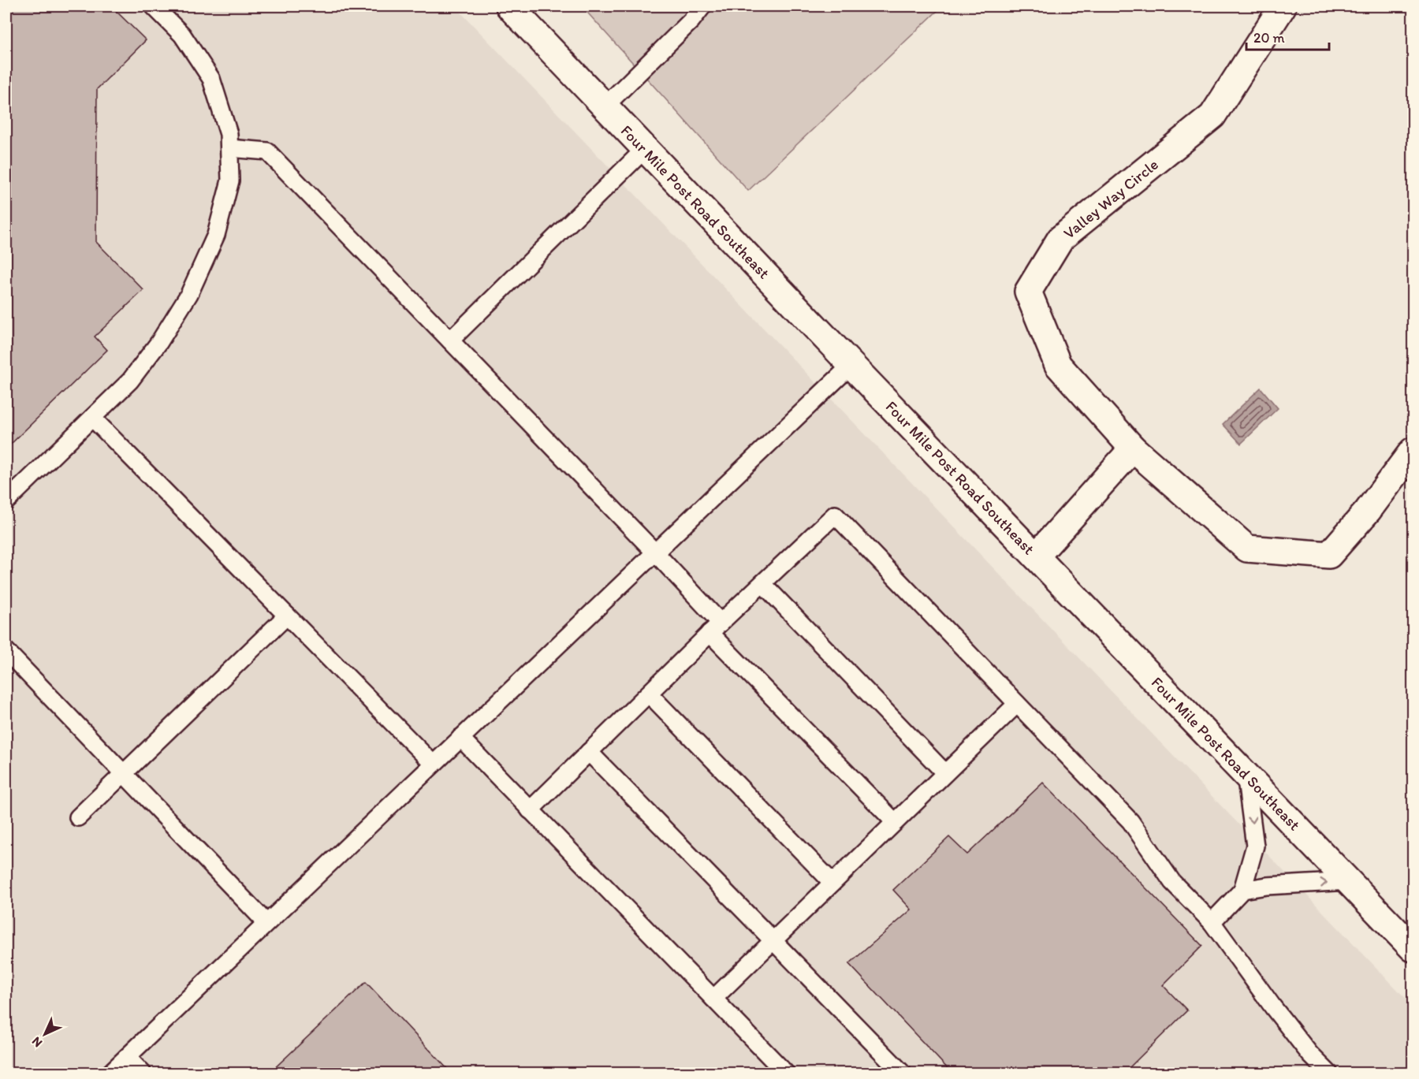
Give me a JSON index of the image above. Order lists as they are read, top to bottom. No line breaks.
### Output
{"streets":{"main road":["Valley Way Circle","Four Mile Post Road Southeast"]},"scale_bar":"20 m","north":"bottom left"}
